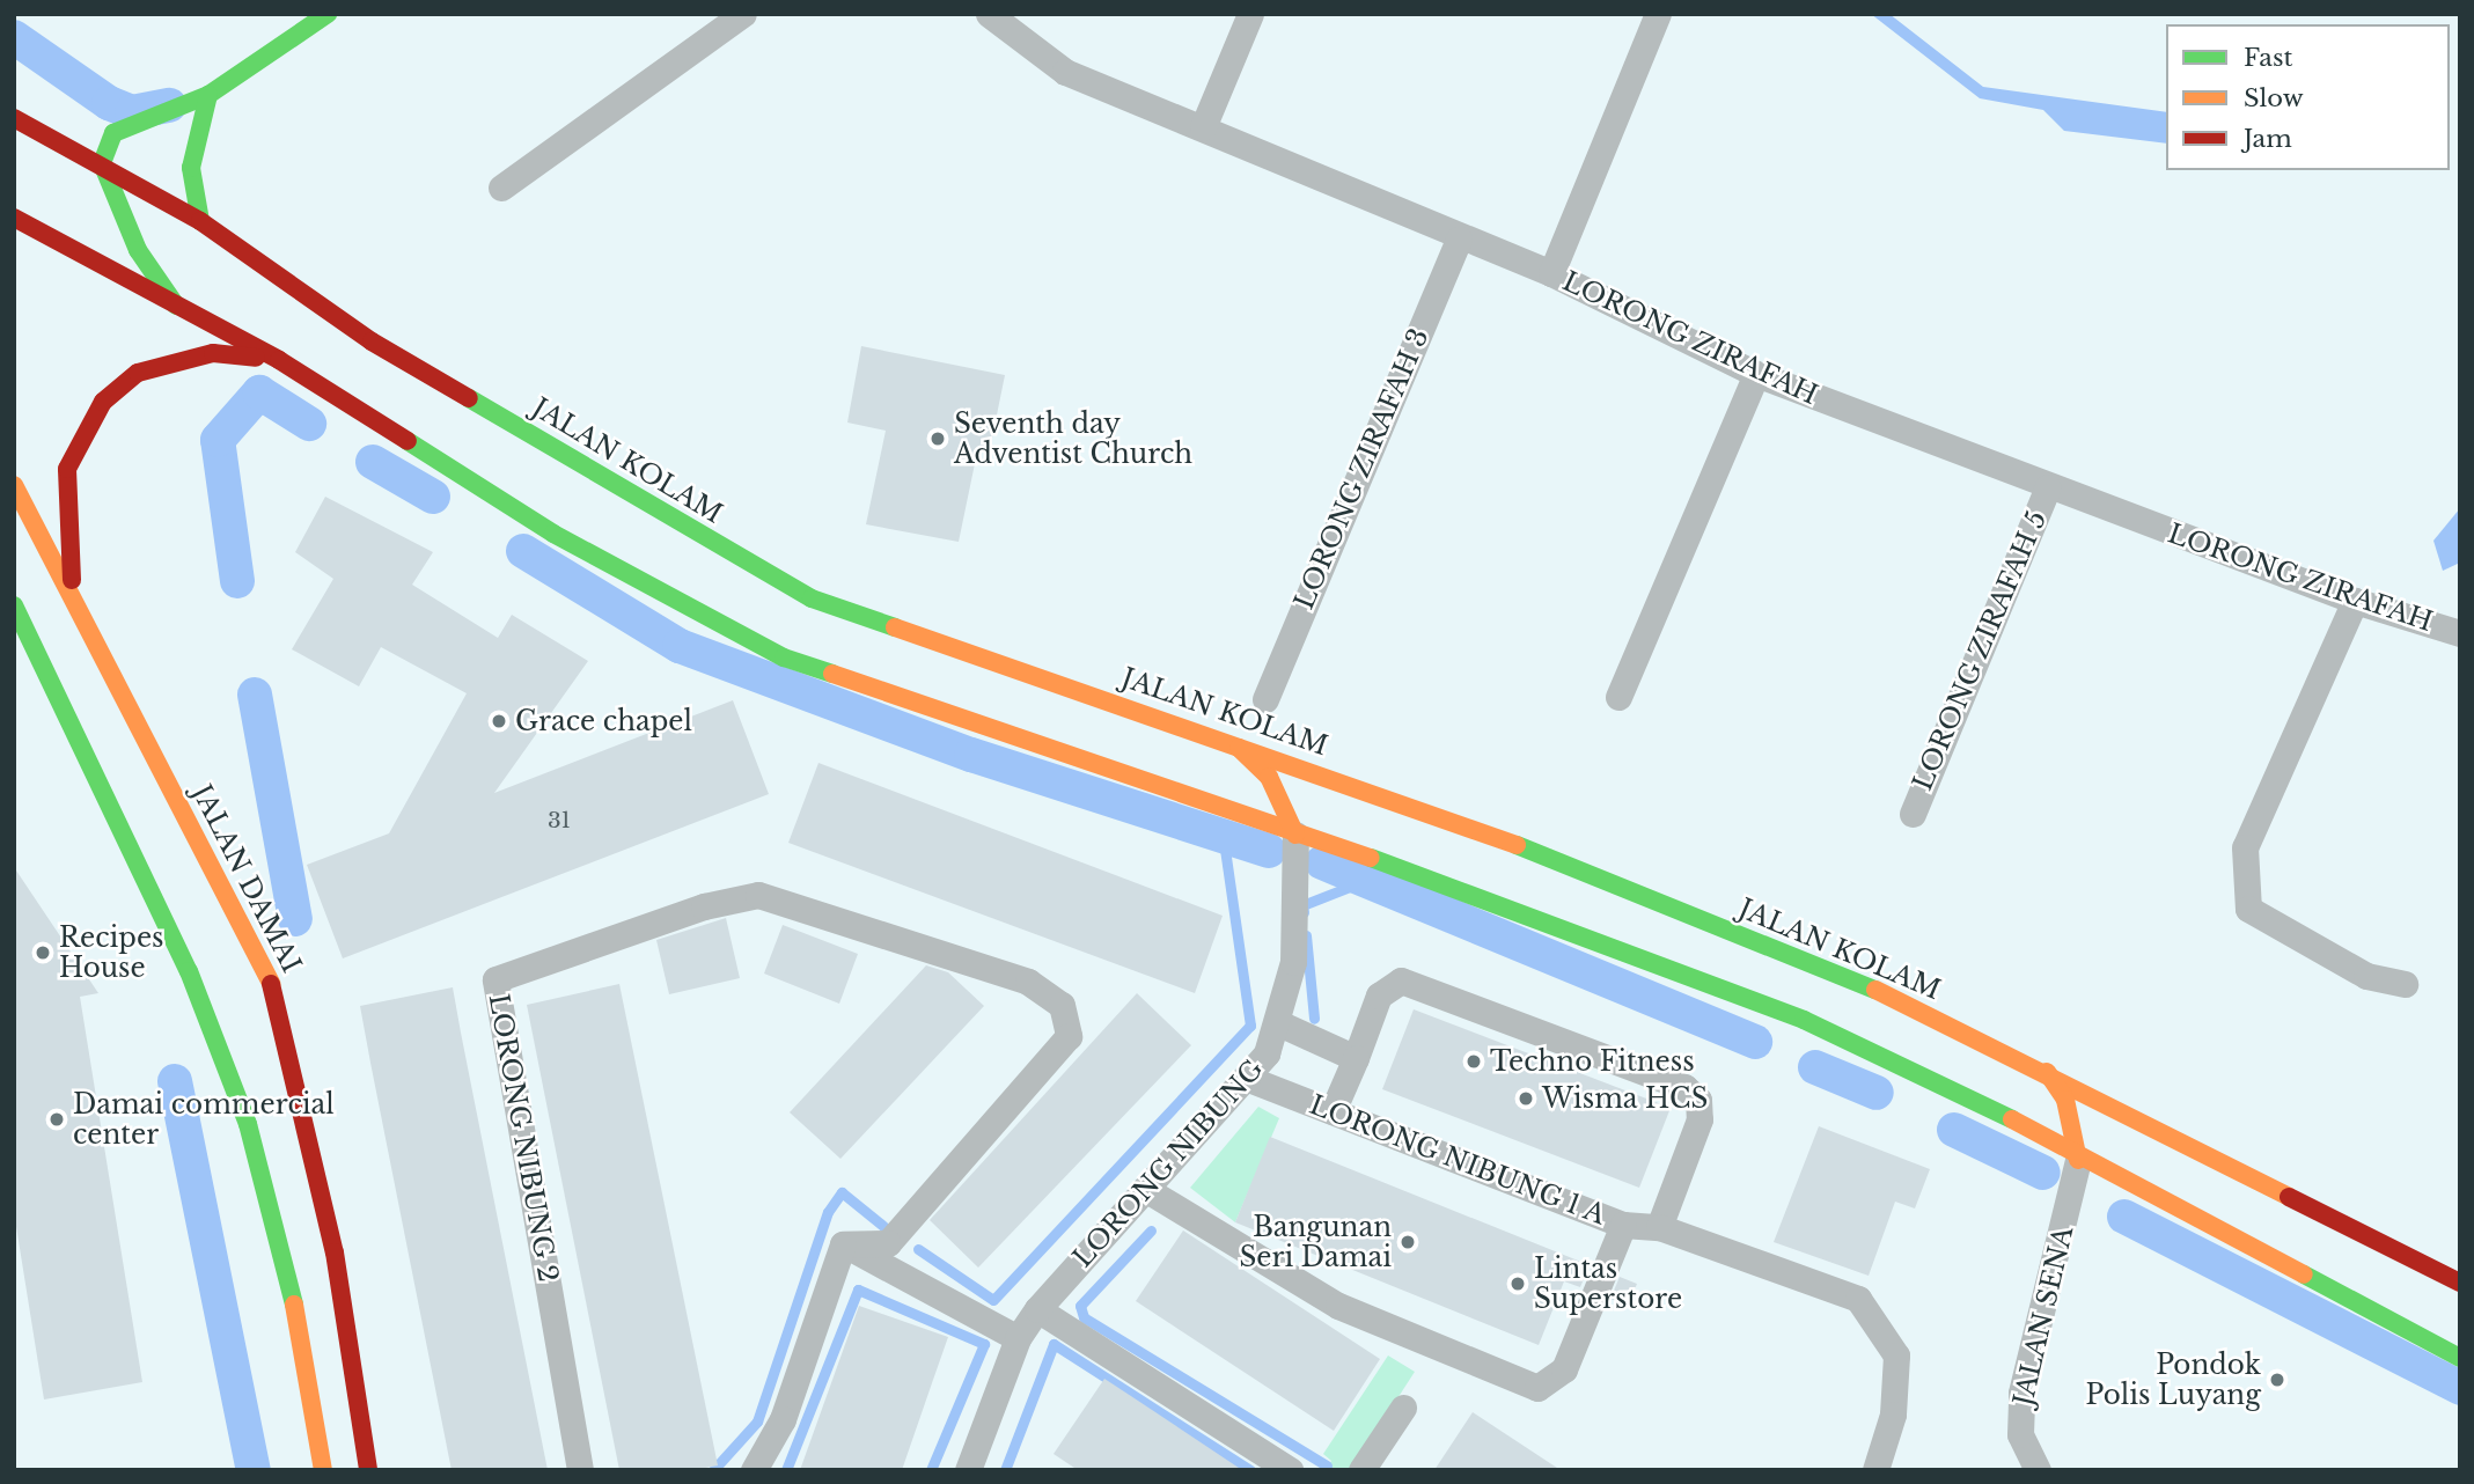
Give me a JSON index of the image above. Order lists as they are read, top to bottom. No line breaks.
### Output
{"streets":{"main road":["JALAN KOLAM","JALAN DAMAI"],"street":["LORONG ZIRAFAH","LORONG ZIRAFAH 3","LORONG ZIRAFAH 5","LORONG NIBUNG 2","LORONG NIBUNG 1 A","LORONG NIBUNG","JALAN SENA"]},"crossings":[["LORONG ZIRAFAH","LORONG ZIRAFAH 3"],["LORONG ZIRAFAH","LORONG ZIRAFAH 5"],["LORONG NIBUNG 1 A","LORONG NIBUNG"]],"places":["Seventh day Adventist Church","Grace chapel","Recipes House","Techno Fitness","Wisma HCS","Damai commercial center","Bangunan Seri Damai","Lintas Superstore","Pondok Polis Luyang"],"house_numbers":["31"],"legend":["Fast","Slow","Jam"]}
